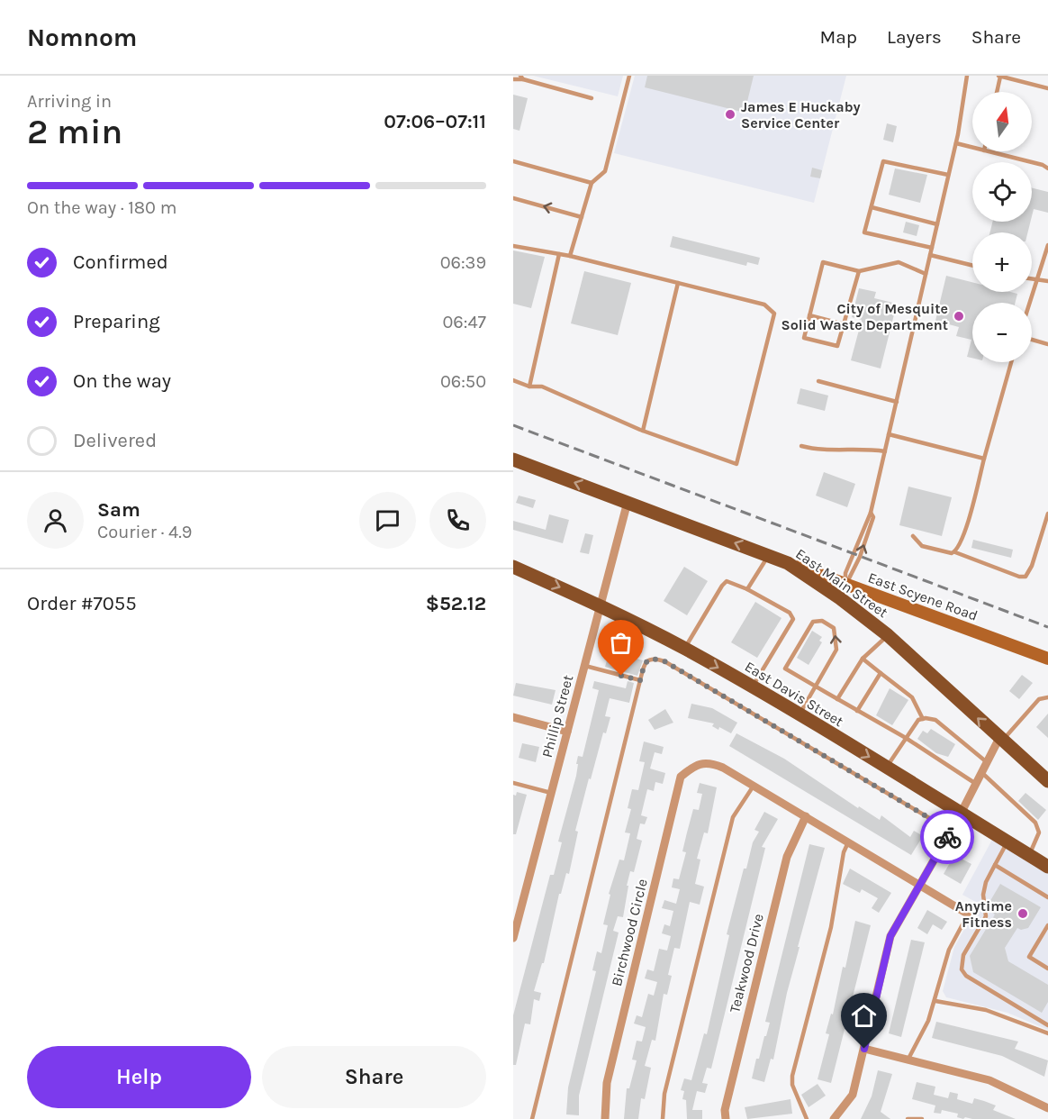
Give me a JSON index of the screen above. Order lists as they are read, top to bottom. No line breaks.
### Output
{"streets":{"main road":["East Main Street","East Davis Street"],"street":["East Scyene Road","Phillip Street","Birchwood Circle","Teakwood Drive"]},"crossings":[["East Main Street","East Scyene Road"],["East Main Street","Phillip Street"],["East Davis Street","Phillip Street"]],"one_way":["East Main Street","East Davis Street"],"places":["James E Huckaby Service Center","City of Mesquite Solid Waste Department","Anytime Fitness"],"north":"top","page":{"header":"Nomnom","nav":["Map","Layers","Share"],"heading":["2 min","Arriving in","07:06–07:11"],"panel":["Sam","Courier · 4.9","Order #7055","$52.12"],"map_buttons":["+","−"],"bar":"On the way · 180 m","list":[["Confirmed","06:39"],["Preparing","06:47"],["On the way","06:50"],"Delivered"],"buttons":["Help","Share"]}}
